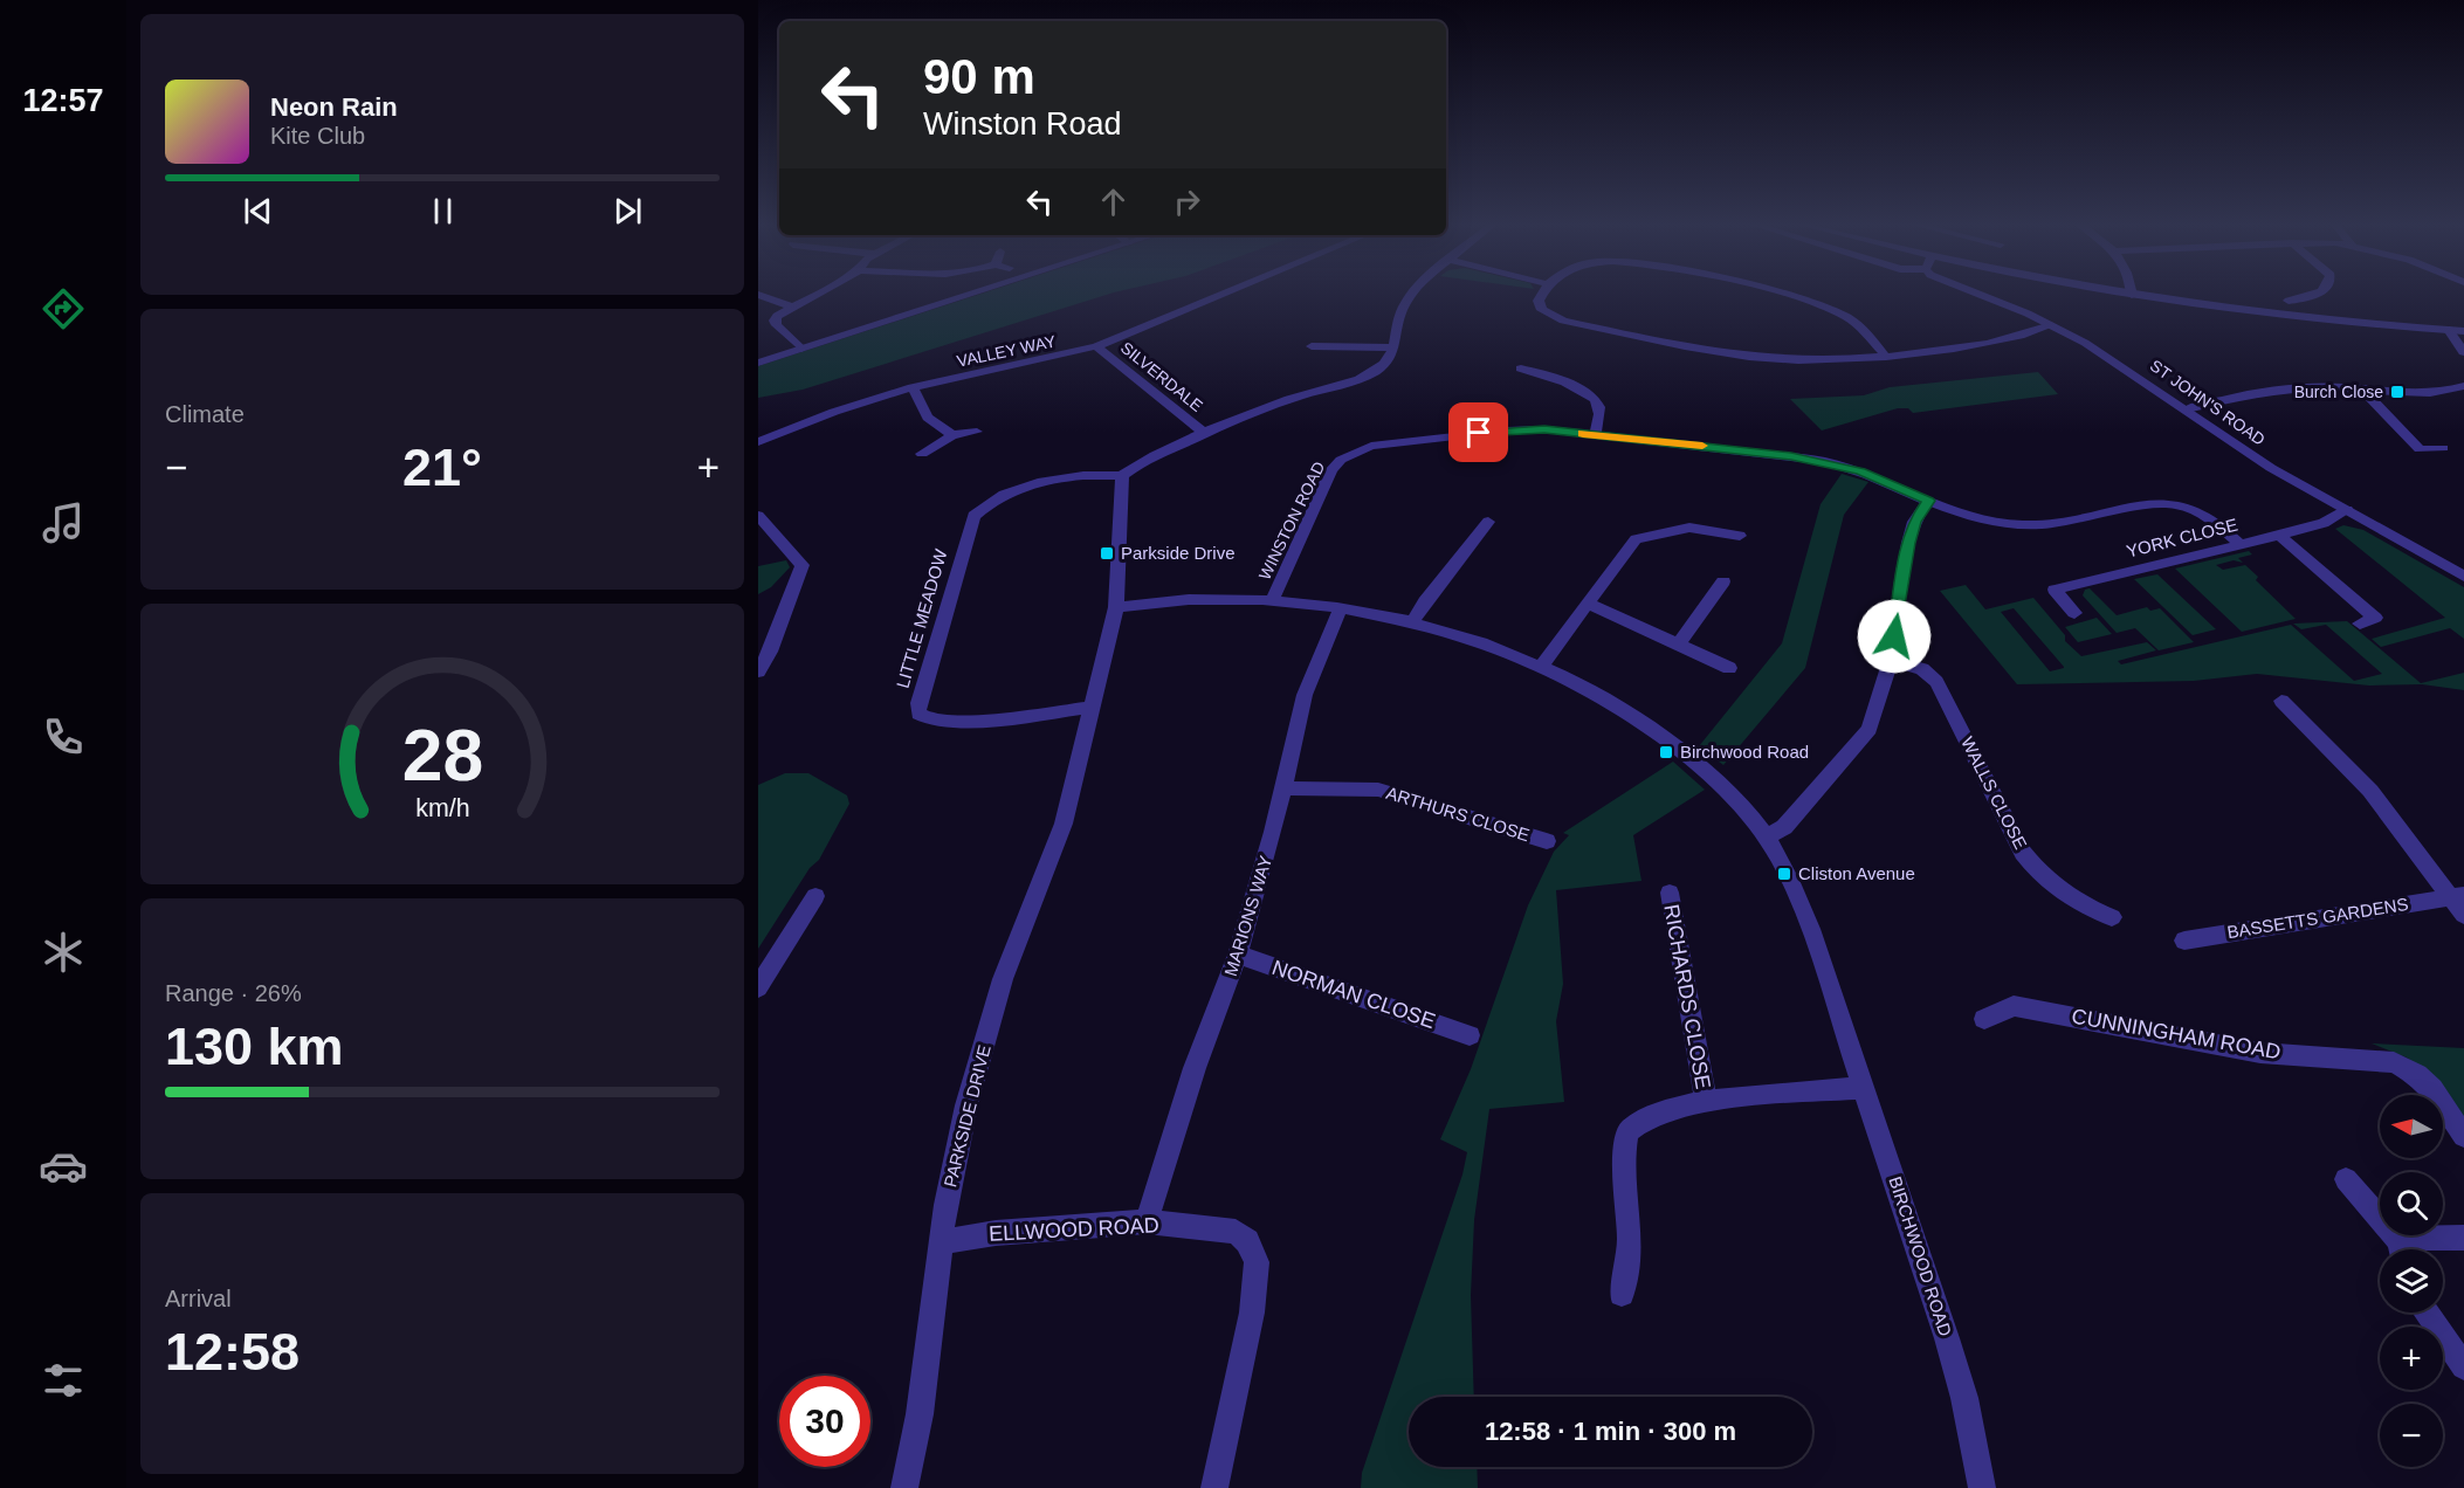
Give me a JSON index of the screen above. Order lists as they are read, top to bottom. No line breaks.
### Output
{"streets":{"street":["VALLEY WAY","SILVERDALE","ST JOHN'S ROAD","WINSTON ROAD","YORK CLOSE","LITTLE MEADOW","WALLS CLOSE","ARTHURS CLOSE","MARIONS WAY","BASSETTS GARDENS","NORMAN CLOSE","RICHARDS CLOSE","CUNNINGHAM ROAD","PARKSIDE DRIVE","ELLWOOD ROAD","BIRCHWOOD ROAD"]},"crossings":[["VALLEY WAY","SILVERDALE"],["ST JOHN'S ROAD","YORK CLOSE"],["WINSTON ROAD","YORK CLOSE"],["WINSTON ROAD","BIRCHWOOD ROAD"],["LITTLE MEADOW","PARKSIDE DRIVE"],["ARTHURS CLOSE","MARIONS WAY"],["MARIONS WAY","NORMAN CLOSE"],["MARIONS WAY","ELLWOOD ROAD"],["MARIONS WAY","BIRCHWOOD ROAD"],["RICHARDS CLOSE","BIRCHWOOD ROAD"],["PARKSIDE DRIVE","ELLWOOD ROAD"],["PARKSIDE DRIVE","BIRCHWOOD ROAD"]],"places":{"transit":["Burch Close","Parkside Drive","Birchwood Road","Cliston Avenue"]},"north":"left","page":{"tabs":"12:57","turn":["90 m","Winston Road"],"song":["Neon Rain","Kite Club"],"tile":["Climate",["Range · 26%","130 km"],["Arrival","12:58"]],"heat":["−","21°","+"],"map_buttons":["+","−"],"limit":"30","trip":"12:58 · 1 min · 300 m","gauge":["28","km/h"]}}
